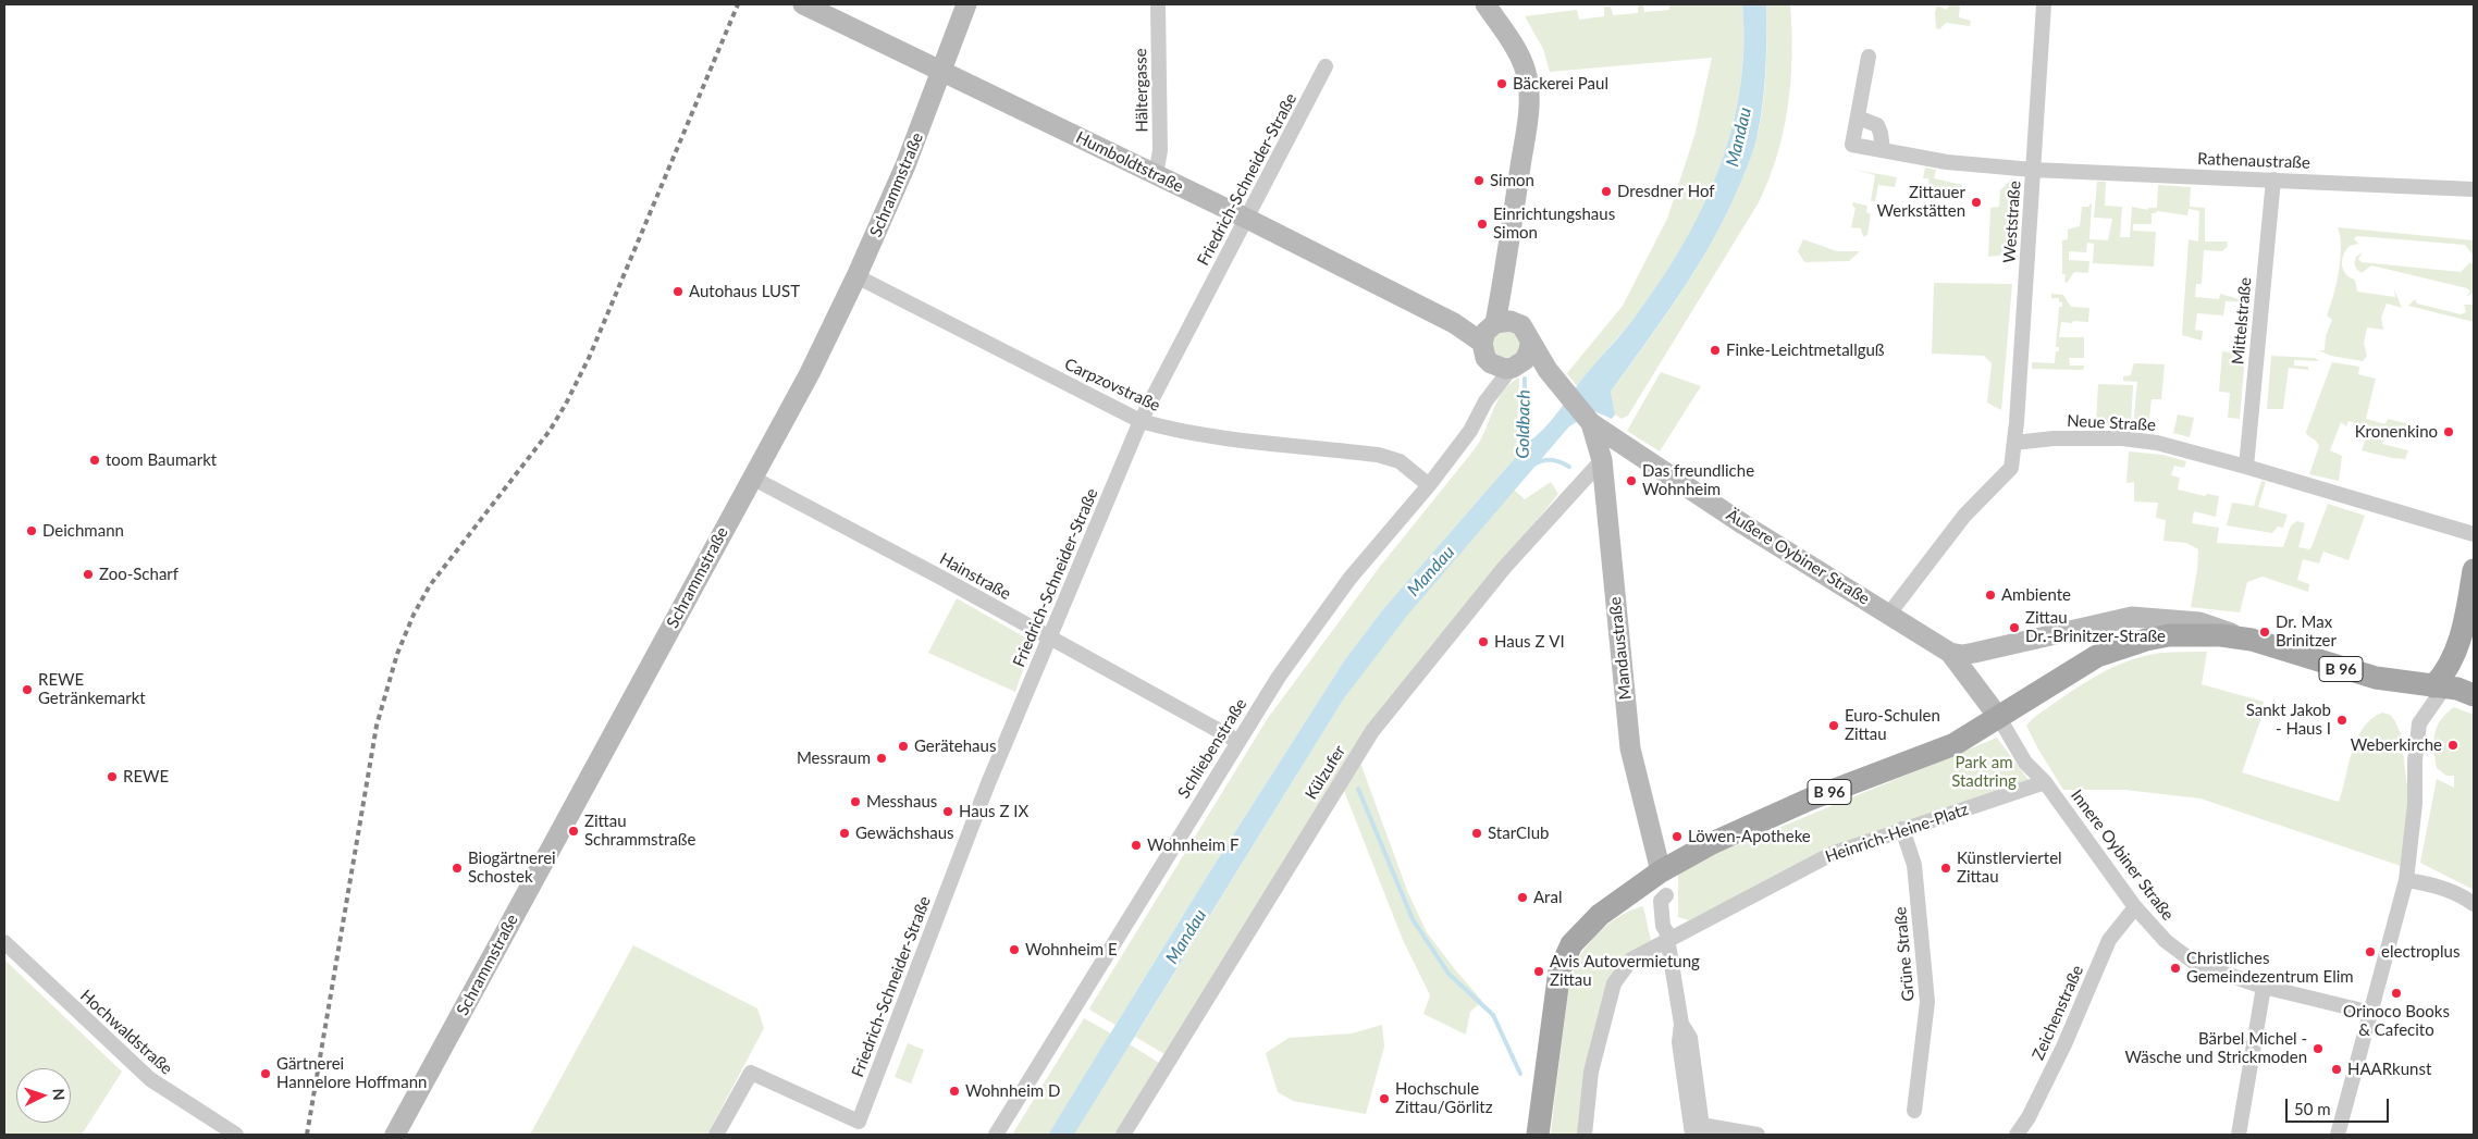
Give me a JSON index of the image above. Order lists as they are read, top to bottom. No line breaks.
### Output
{"streets":{"main road":["Humboldtstraße","Schrammstraße","Äußere Oybiner Straße","Mandaustraße","B 96"],"street":["Hältergasse","Rathenaustraße","Friedrich-Schneider-Straße","Weststraße","Mittelstraße","Carpzovstraße","Neue Straße","Hainstraße","Schliebenstraße","Külzufer","Heinrich-Heine-Platz","Innere Oybiner Straße","Grüne Straße","Zeichenstraße","Hochwaldstraße"]},"crossings":[["Hältergasse","Humboldtstraße"],["Rathenaustraße","Weststraße"],["Rathenaustraße","Mittelstraße"],["Humboldtstraße","Friedrich-Schneider-Straße"],["Humboldtstraße","Schrammstraße"],["Humboldtstraße","Mandaustraße"],["Humboldtstraße","Schliebenstraße"],["Friedrich-Schneider-Straße","Carpzovstraße"],["Friedrich-Schneider-Straße","Hainstraße"],["Schrammstraße","Carpzovstraße"],["Schrammstraße","Hainstraße"],["Weststraße","Neue Straße"],["Mittelstraße","Neue Straße"],["Carpzovstraße","Schliebenstraße"],["Äußere Oybiner Straße","Mandaustraße"],["Äußere Oybiner Straße","B 96"],["Äußere Oybiner Straße","Külzufer"],["Äußere Oybiner Straße","Innere Oybiner Straße"],["Hainstraße","Schliebenstraße"],["Mandaustraße","B 96"],["Mandaustraße","Schliebenstraße"],["Mandaustraße","Külzufer"],["B 96","Innere Oybiner Straße"],["Heinrich-Heine-Platz","Innere Oybiner Straße"],["Heinrich-Heine-Platz","Grüne Straße"],["Innere Oybiner Straße","Zeichenstraße"]],"water":["Mandau","Goldbach"],"parks":["Park am Stadtring"],"places":["Bäckerei Paul","Simon","Dresdner Hof","Zittauer Werkstätten","Einrichtungshaus Simon","Autohaus LUST","Finke-Leichtmetallguß","Kronenkino","toom Baumarkt","Das freundliche Wohnheim","Deichmann","Zoo-Scharf","Ambiente","Zittau Dr.-Brinitzer-Straße","Dr. Max Brinitzer","Haus Z VI","REWE Getränkemarkt","Sankt Jakob - Haus I","Euro-Schulen Zittau","Weberkirche","Gerätehaus","Messraum","REWE","Messhaus","Haus Z IX","Zittau Schrammstraße","Gewächshaus","StarClub","Löwen-Apotheke","Wohnheim F","Biogärtnerei Schostek","Künstlerviertel Zittau","Aral","Wohnheim E","electroplus","Christliches Gemeindezentrum Elim","Avis Autovermietung Zittau","Orinoco Books & Cafecito","Bärbel Michel - Wäsche und Strickmoden","HAARkunst","Gärtnerei Hannelore Hoffmann","Wohnheim D","Hochschule Zittau/Görlitz"],"scale_bar":"50 m","north":"right"}
